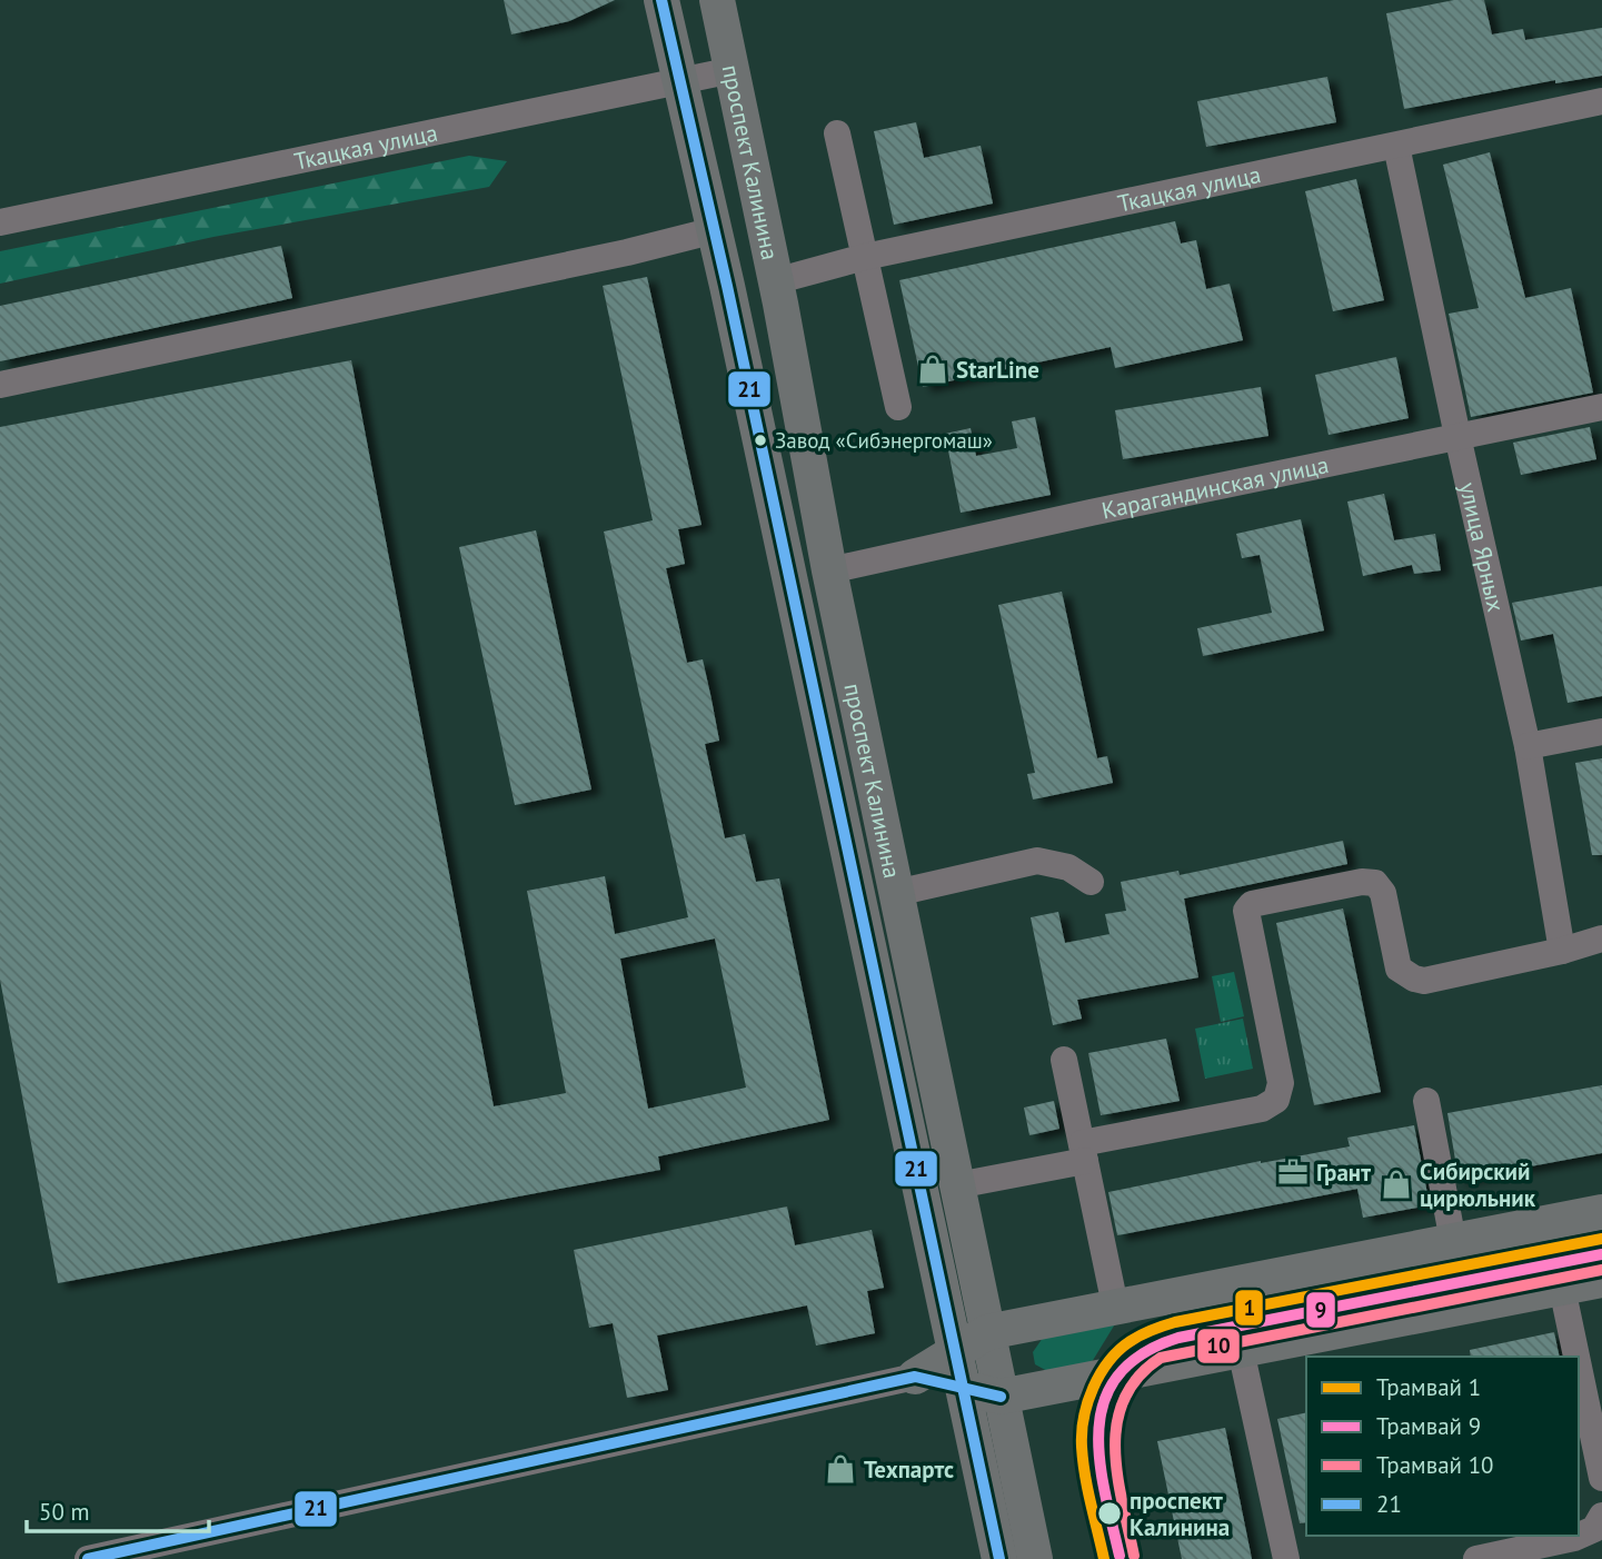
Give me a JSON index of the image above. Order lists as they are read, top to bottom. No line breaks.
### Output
{"streets":{"main road":["проспект Калинина"],"street":["Ткацкая улица","Карагандинская улица","улица Ярных"]},"crossings":[["Ткацкая улица","проспект Калинина"],["Ткацкая улица","улица Ярных"],["проспект Калинина","Карагандинская улица"],["Карагандинская улица","улица Ярных"]],"places":{"shop":["StarLine","Сибирский цирюльник","Техпартс"],"other":["Завод «Сибэнергомаш»","проспект Калинина"],"office":["Грант"]},"lines":["transit line 21","tram line 1","tram line 9","tram line 10"],"legend":["Трамвай 1","Трамвай 9","Трамвай 10","21"],"scale_bar":"50 m"}
